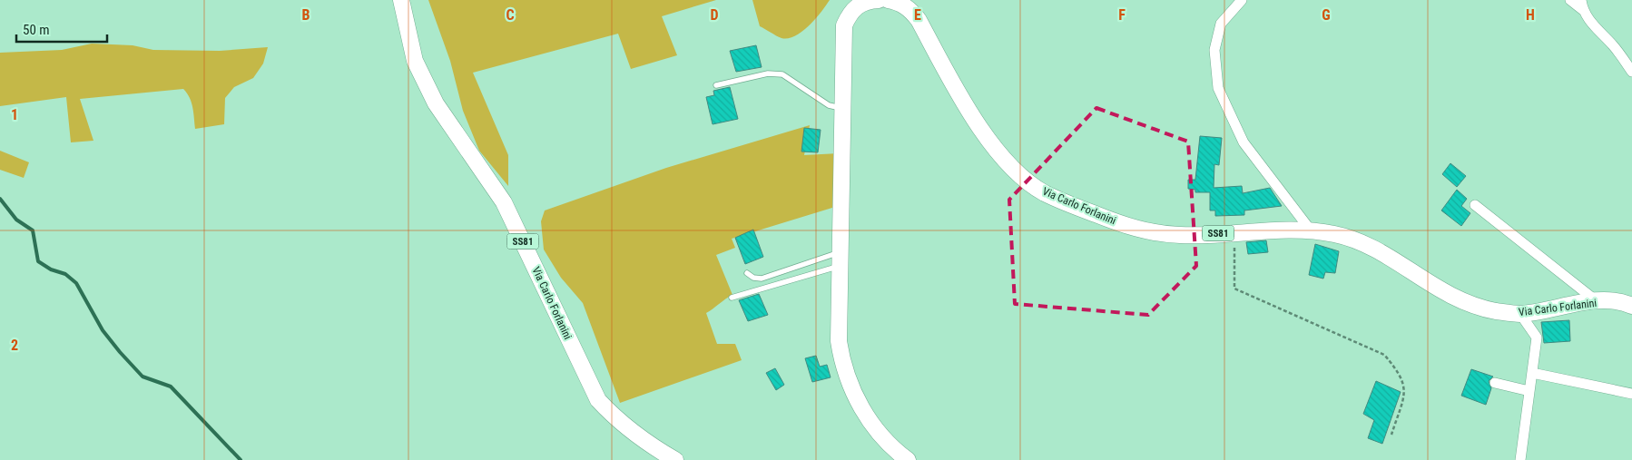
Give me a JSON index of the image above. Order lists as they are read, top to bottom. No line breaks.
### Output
{"streets":{"main road":["Via Carlo Forlanini","SS81"]},"scale_bar":"50 m","grid":{"columns":["B","C","D","E","F","G","H"],"rows":["1","2"]}}
